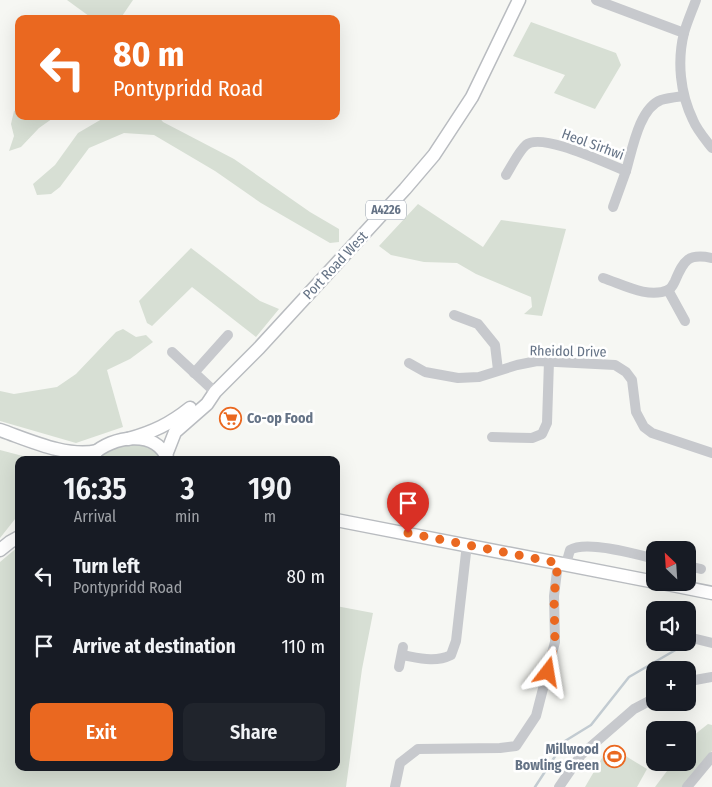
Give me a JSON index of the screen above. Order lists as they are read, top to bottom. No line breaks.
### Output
{"streets":{"main road":["A4226","Port Road West"],"street":["Heol Sirhwi","Rheidol Drive"]},"places":{"supermarket":["Co-op Food"],"sports":["Millwood Bowling Green"]},"north":"top left","page":{"turn":["80 m","Pontypridd Road"],"eta":["16:35","Arrival","3","min","190","m"],"map_buttons":["+","−"],"list":[{"name":"Turn left","note":"Pontypridd Road","value":"80 m"},{"name":"Arrive at destination","value":"110 m"}],"buttons":["Exit","Share"]}}
